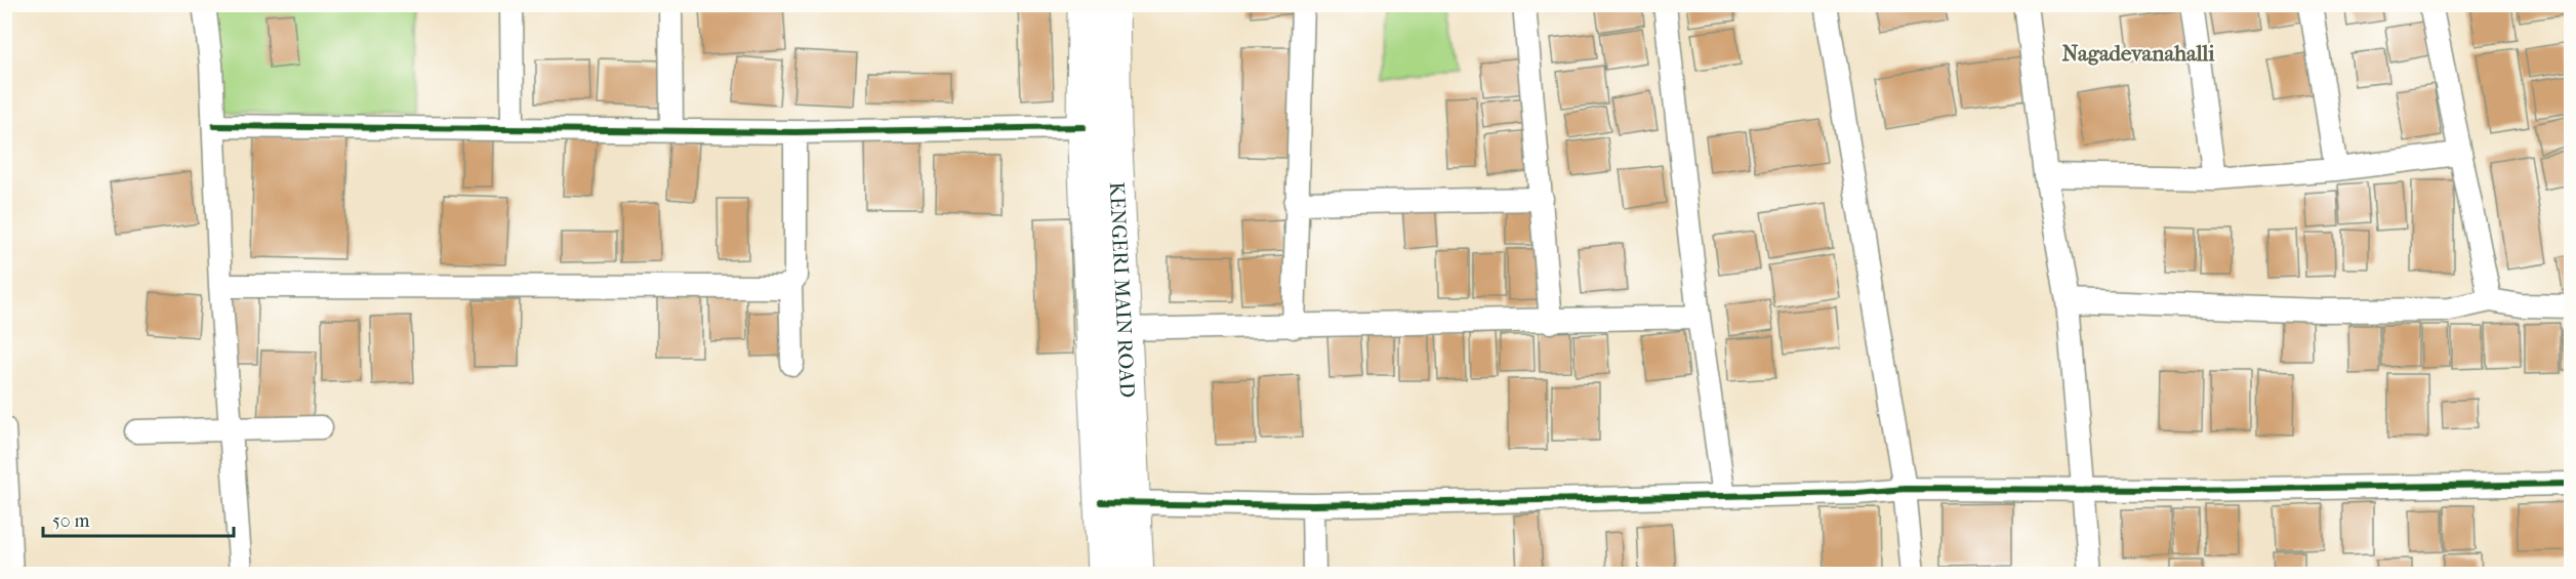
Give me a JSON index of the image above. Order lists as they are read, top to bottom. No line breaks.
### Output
{"streets":{"main road":["KENGERI MAIN ROAD"]},"districts":["Nagadevanahalli"],"scale_bar":"50 m"}
